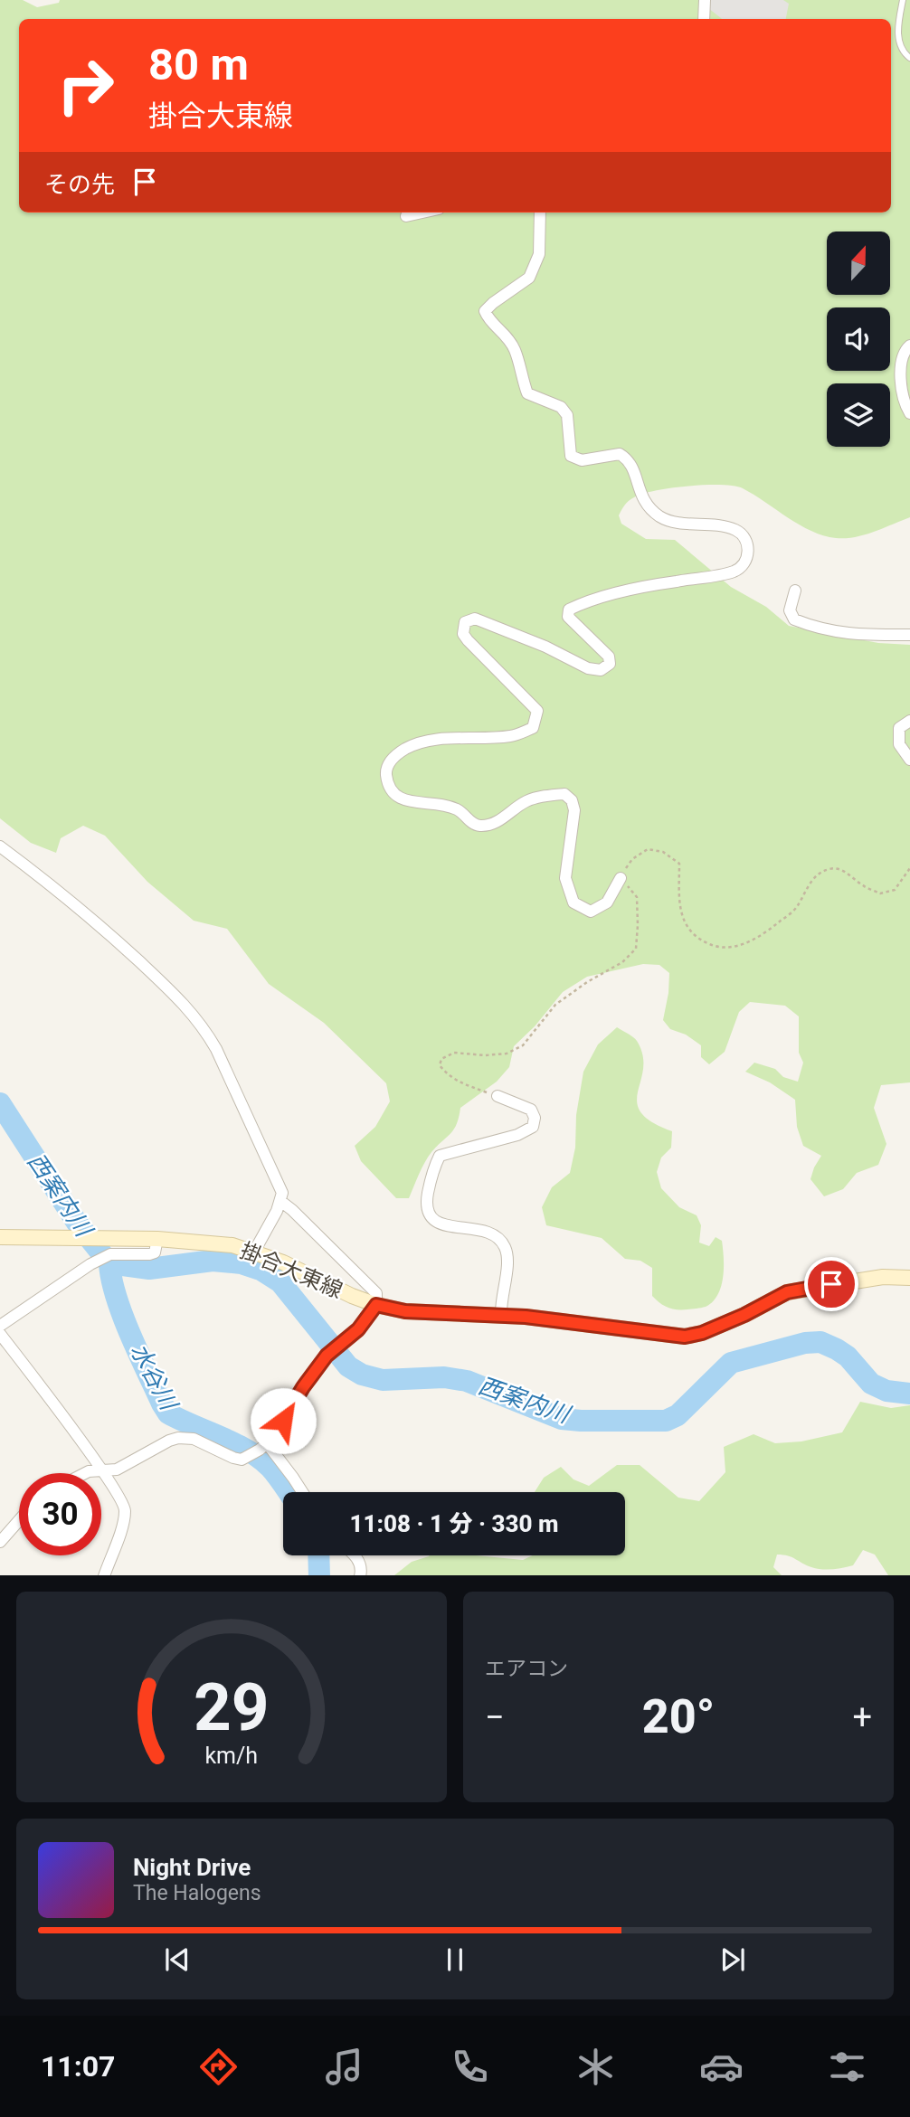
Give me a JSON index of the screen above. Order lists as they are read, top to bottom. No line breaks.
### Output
{"streets":{"main road":["掛合大東線"]},"water":["西案内川","水谷川"],"north":"top","page":{"turn":["80 m","掛合大東線"],"then":"その先","limit":"30","trip":"11:08 · 1 分 · 330 m","tile":"エアコン","heat":["−","20°","+"],"song":["Night Drive","The Halogens"],"tabs":"11:07","gauge":["29","km/h"]}}
